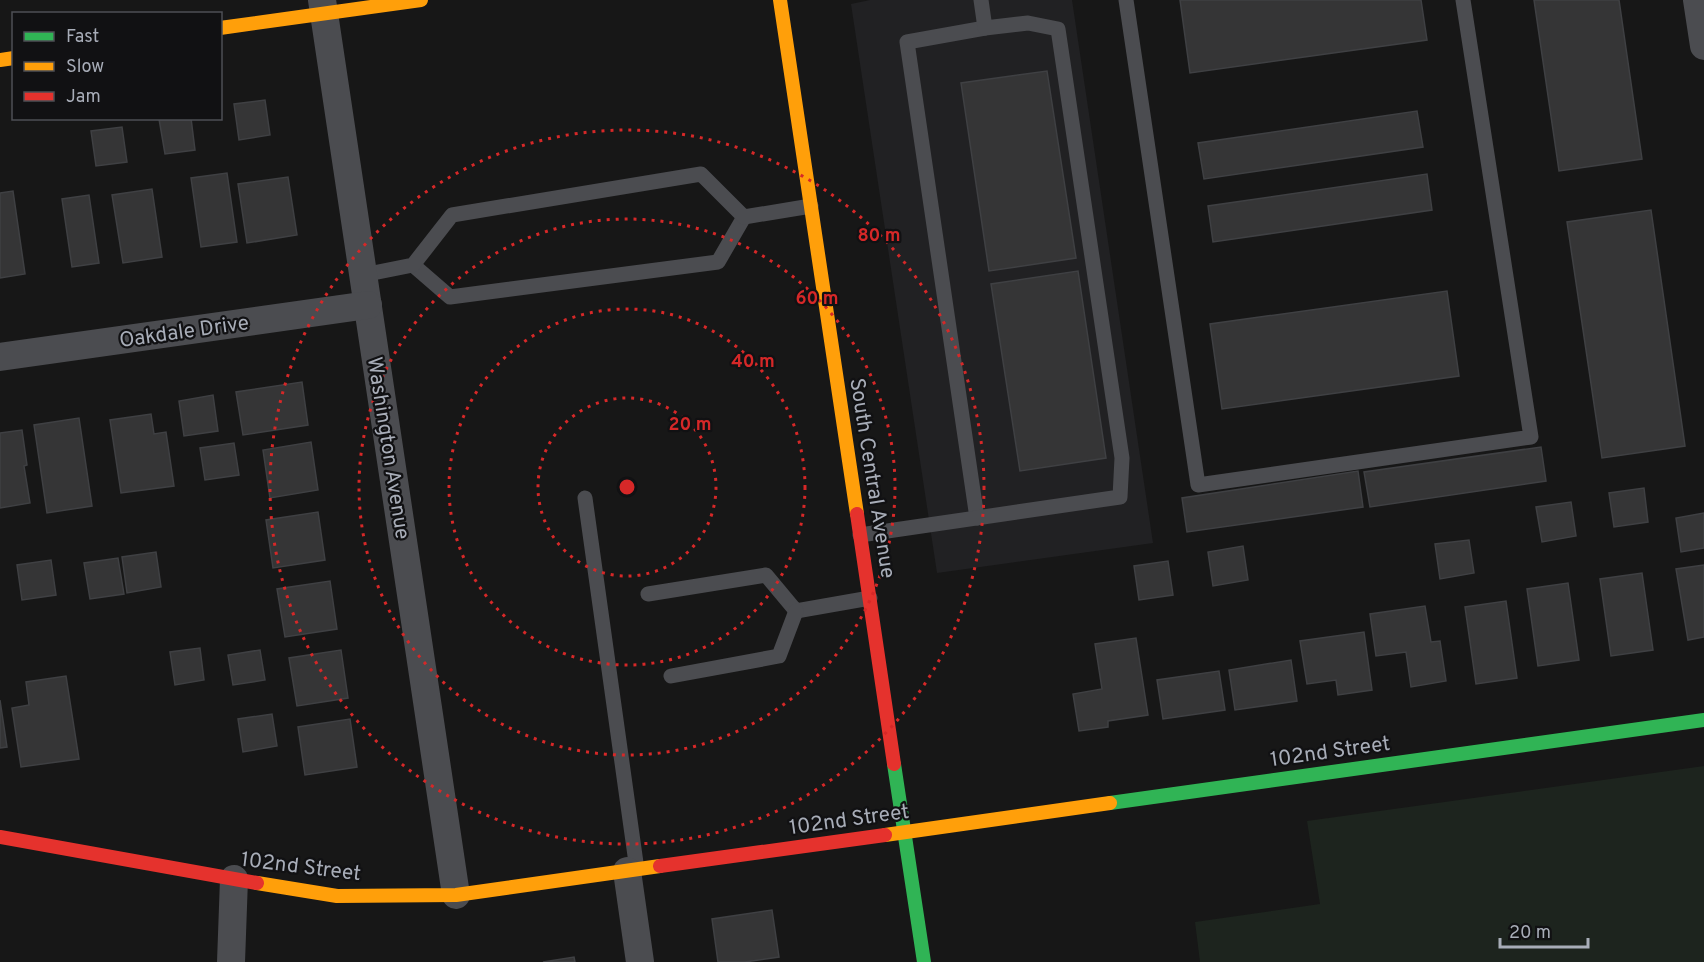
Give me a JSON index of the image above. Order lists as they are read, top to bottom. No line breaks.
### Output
{"streets":{"street":["Oakdale Drive","Washington Avenue","South Central Avenue","102nd Street"]},"crossings":[["Oakdale Drive","Washington Avenue"],["Washington Avenue","102nd Street"],["South Central Avenue","102nd Street"]],"legend":["Fast","Slow","Jam"],"scale_bar":"20 m","rings":["80 m","60 m","40 m","20 m"]}
